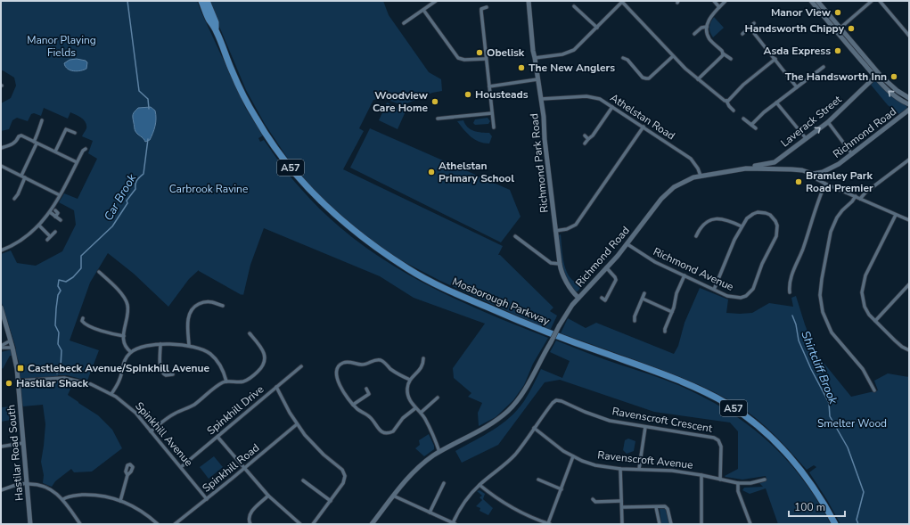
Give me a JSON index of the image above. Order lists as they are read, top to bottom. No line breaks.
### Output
{"streets":{"highway":["A57","Mosborough Parkway"],"main road":["Laverack Street","Richmond Road","Richmond Park Road","Hastilar Road South"],"street":["Athelstan Road","Richmond Avenue","Spinkhill Drive","Ravenscroft Crescent","Spinkhill Avenue","Ravenscroft Avenue","Spinkhill Road"]},"crossings":[["Athelstan Road","Richmond Road"],["Athelstan Road","Richmond Park Road"],["Laverack Street","Richmond Road"],["Richmond Road","Richmond Park Road"],["Richmond Road","Richmond Avenue"],["Spinkhill Drive","Spinkhill Avenue"],["Ravenscroft Crescent","Ravenscroft Avenue"],["Spinkhill Avenue","Hastilar Road South"],["Spinkhill Avenue","Spinkhill Road"]],"water":["Car Brook","Shirtcliff Brook"],"parks":["Manor Playing Fields","Carbrook Ravine","Smelter Wood"],"places":{"other":["Manor View","Handsworth Chippy","Asda Express","Obelisk","The New Anglers","The Handsworth Inn","Housteads","Woodview Care Home","Athelstan Primary School","Bramley Park Road Premier","Hastilar Shack"],"transit":["Castlebeck Avenue/Spinkhill Avenue"]},"scale_bar":"100 m"}
